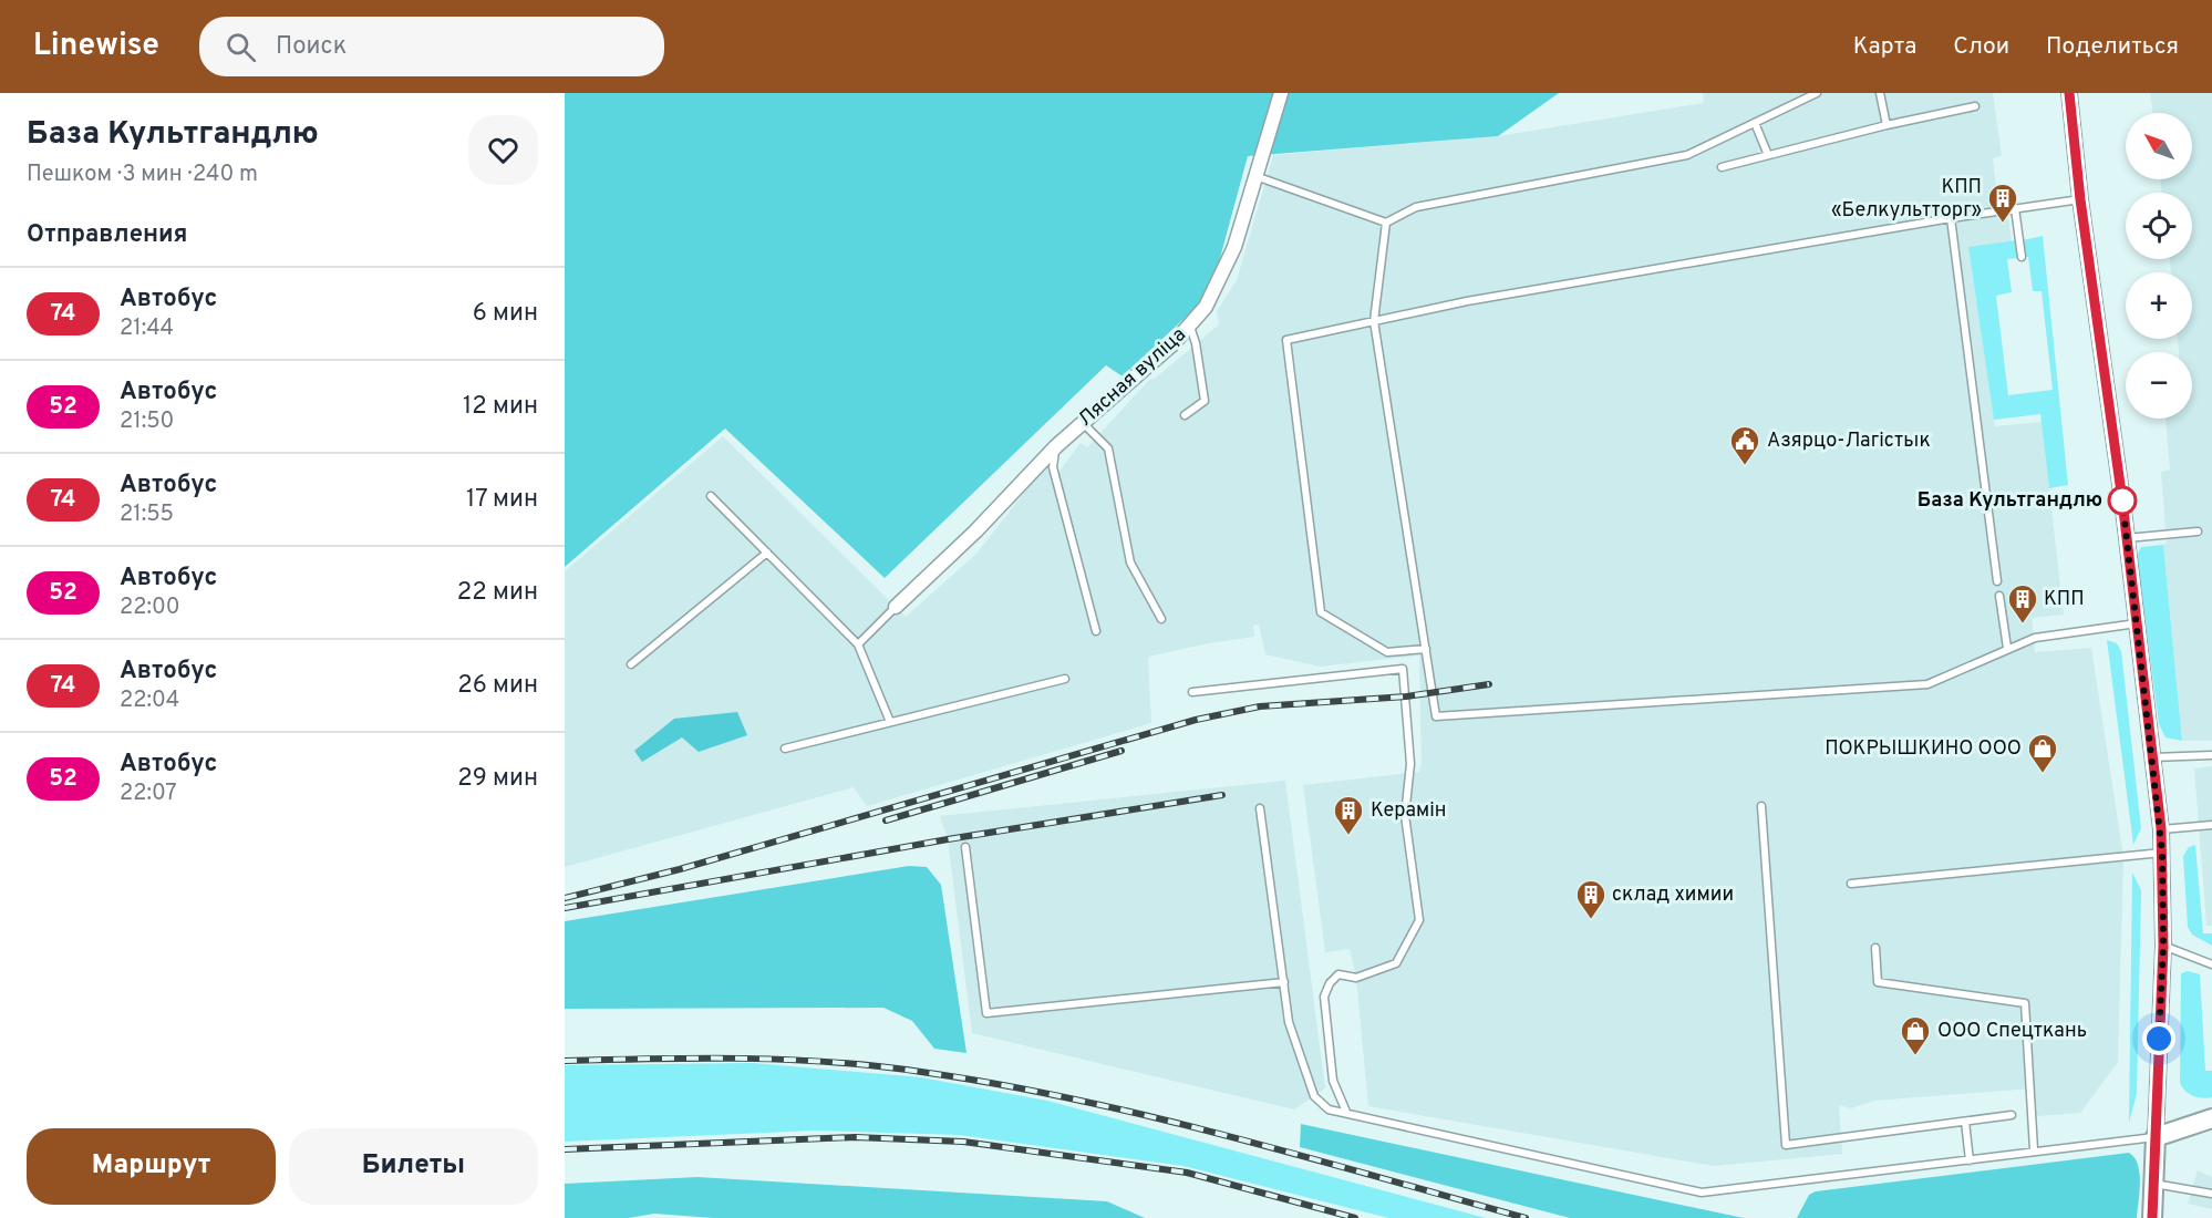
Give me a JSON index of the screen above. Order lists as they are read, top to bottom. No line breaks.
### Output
{"streets":{"street":["Лясная вуліца"]},"places":{"building":["КПП «Белкультторг»","КПП","Керамін","склад химии"],"public building":["Азярцо-Лагістык"],"other":["База Культгандлю"],"shop":["ПОКРЫШКИНО ООО","ООО Спецткань"]},"lines":["bus line 74"],"north":"top left","page":{"header":"Linewise","search":"Поиск","nav":["Карта","Слои","Поделиться"],"heading":[["База Культгандлю","Пешком · 3 мин · 240 m"],"Отправления"],"map_buttons":["+","−"],"list":[{"mark":"74","name":"Автобус","note":"21:44","value":"6 мин"},{"mark":"52","name":"Автобус","note":"21:50","value":"12 мин"},{"mark":"74","name":"Автобус","note":"21:55","value":"17 мин"},{"mark":"52","name":"Автобус","note":"22:00","value":"22 мин"},{"mark":"74","name":"Автобус","note":"22:04","value":"26 мин"},{"mark":"52","name":"Автобус","note":"22:07","value":"29 мин"}],"buttons":["Маршрут","Билеты"]}}
